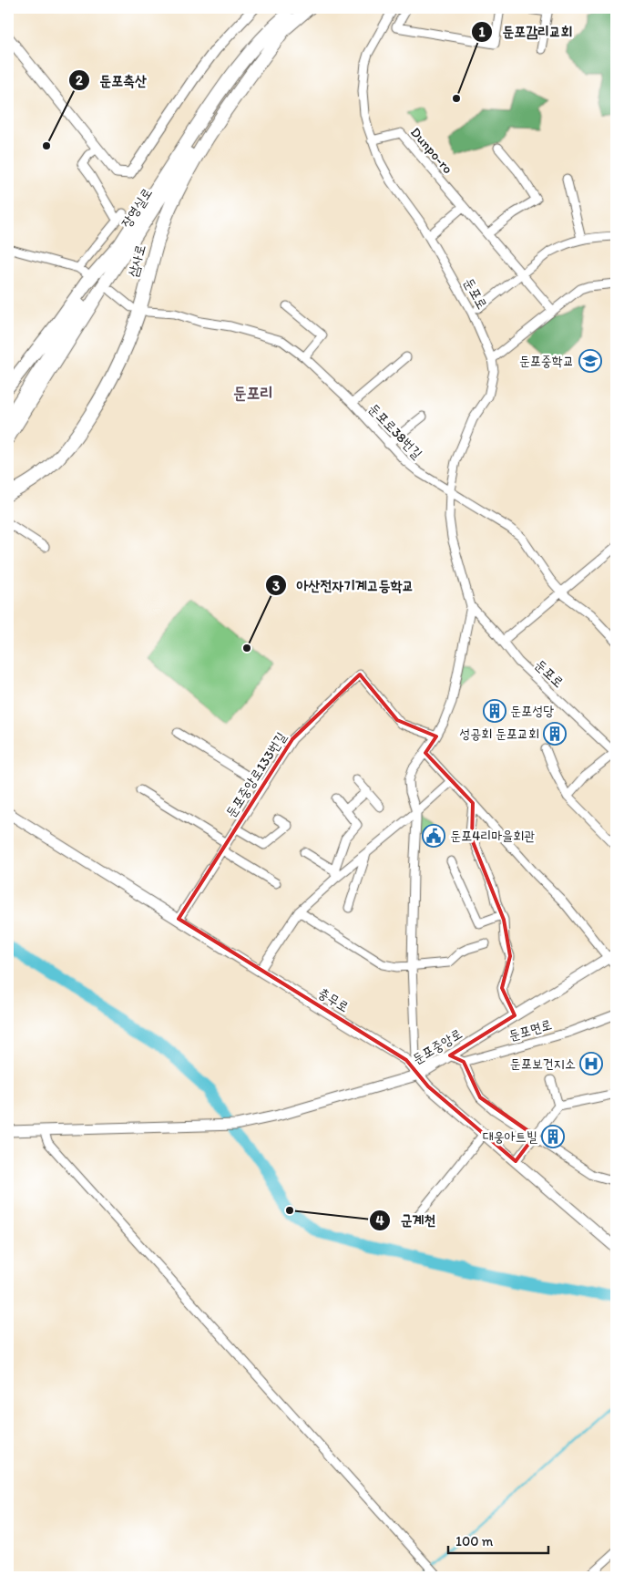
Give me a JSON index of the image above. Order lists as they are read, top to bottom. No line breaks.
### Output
{"streets":{"highway":["장영실로","삼사로"],"street":["Dunpo-ro","둔포로","둔포로38번길","둔포중앙로133번길","충무로","둔포면로","둔포중앙로"]},"crossings":[["Dunpo-ro","둔포로"],["장영실로","삼사로"],["둔포로","둔포로38번길"],["둔포로","둔포중앙로133번길"],["둔포로","충무로"],["둔포로","둔포중앙로"],["둔포중앙로133번길","충무로"],["충무로","둔포중앙로"]],"districts":["둔포리"],"places":{"other":["둔포감리교회","둔포축산","아산전자기계고등학교","군계천"],"school or university":["둔포중학교"],"building":["둔포성당","성공회 둔포교회","대웅아트빌"],"public building":["둔포4리마을회관"],"hospital":["둔포보건지소"]},"scale_bar":"100 m"}
